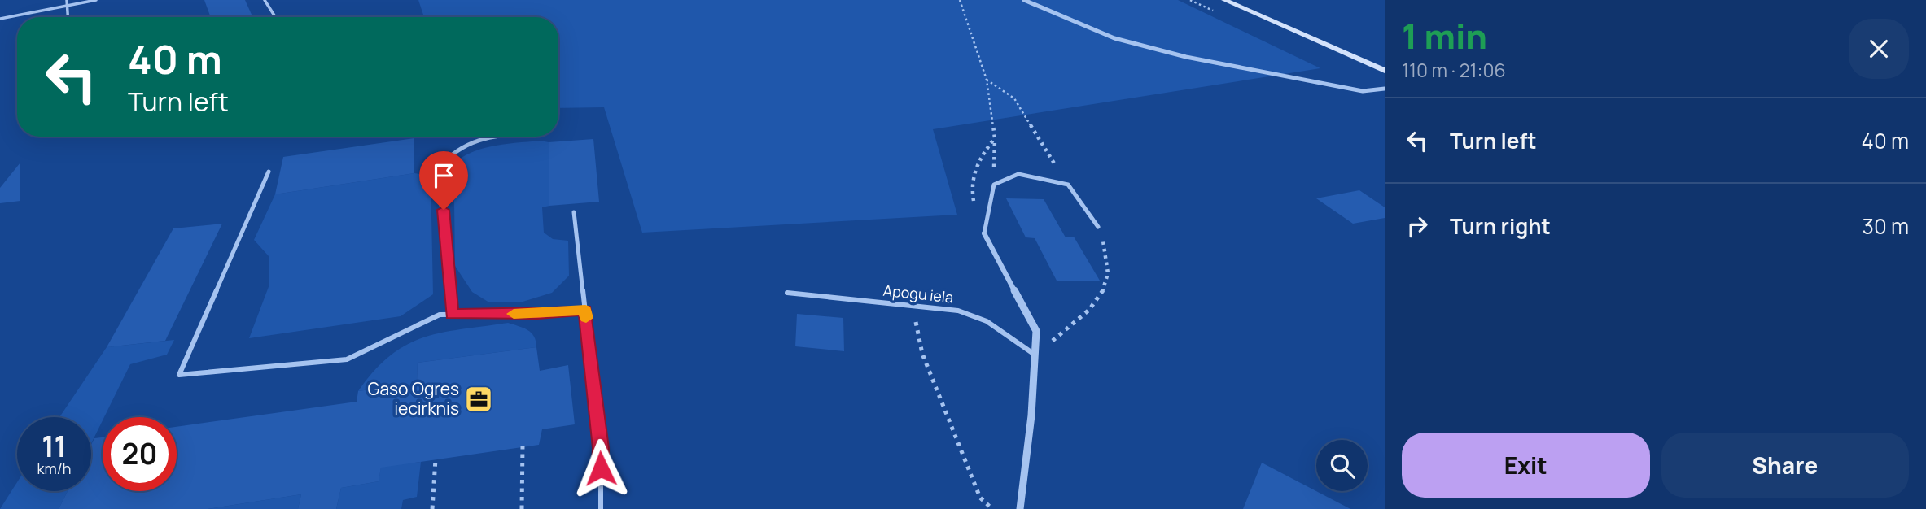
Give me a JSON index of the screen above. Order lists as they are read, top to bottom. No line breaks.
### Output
{"streets":{"lane":["Apogu iela"]},"places":{"office":["Gaso Ogres iecirknis"]},"page":{"heading":["1 min","110 m · 21:06"],"turn":["40 m","Turn left"],"list":[{"name":"Turn left","value":"40 m"},{"name":"Turn right","value":"30 m"}],"speed":"11 km/h","limit":"20","buttons":["Exit","Share"]}}
